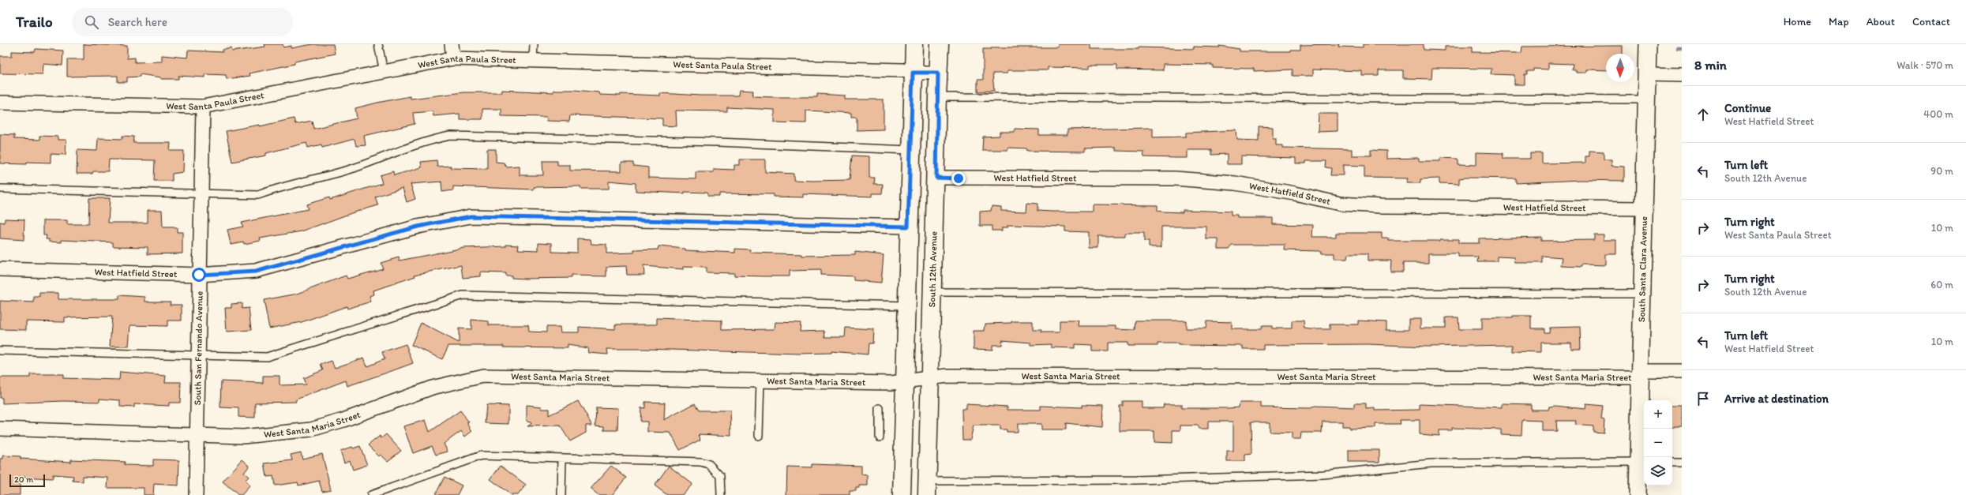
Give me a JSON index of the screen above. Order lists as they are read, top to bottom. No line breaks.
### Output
{"streets":{"main road":["South 12th Avenue"],"street":["West Santa Paula Street","West Hatfield Street","South Santa Clara Avenue","South San Fernando Avenue","West Santa Maria Street"]},"crossings":[["West Santa Paula Street","South 12th Avenue"],["West Santa Paula Street","South San Fernando Avenue"],["West Hatfield Street","South 12th Avenue"],["West Hatfield Street","South Santa Clara Avenue"],["West Hatfield Street","South San Fernando Avenue"],["South 12th Avenue","West Santa Maria Street"],["South Santa Clara Avenue","West Santa Maria Street"],["South San Fernando Avenue","West Santa Maria Street"]],"scale_bar":"20 m","north":"bottom","page":{"header":"Trailo","search":"Search here","nav":["Home","Map","About","Contact"],"heading":["8 min","Walk · 570 m"],"list":[["Continue","West Hatfield Street","400 m"],["Turn left","South 12th Avenue","90 m"],["Turn right","West Santa Paula Street","10 m"],["Turn right","South 12th Avenue","60 m"],["Turn left","West Hatfield Street","10 m"],"Arrive at destination"],"map_buttons":["+","−"],"scale":"20 m"}}
